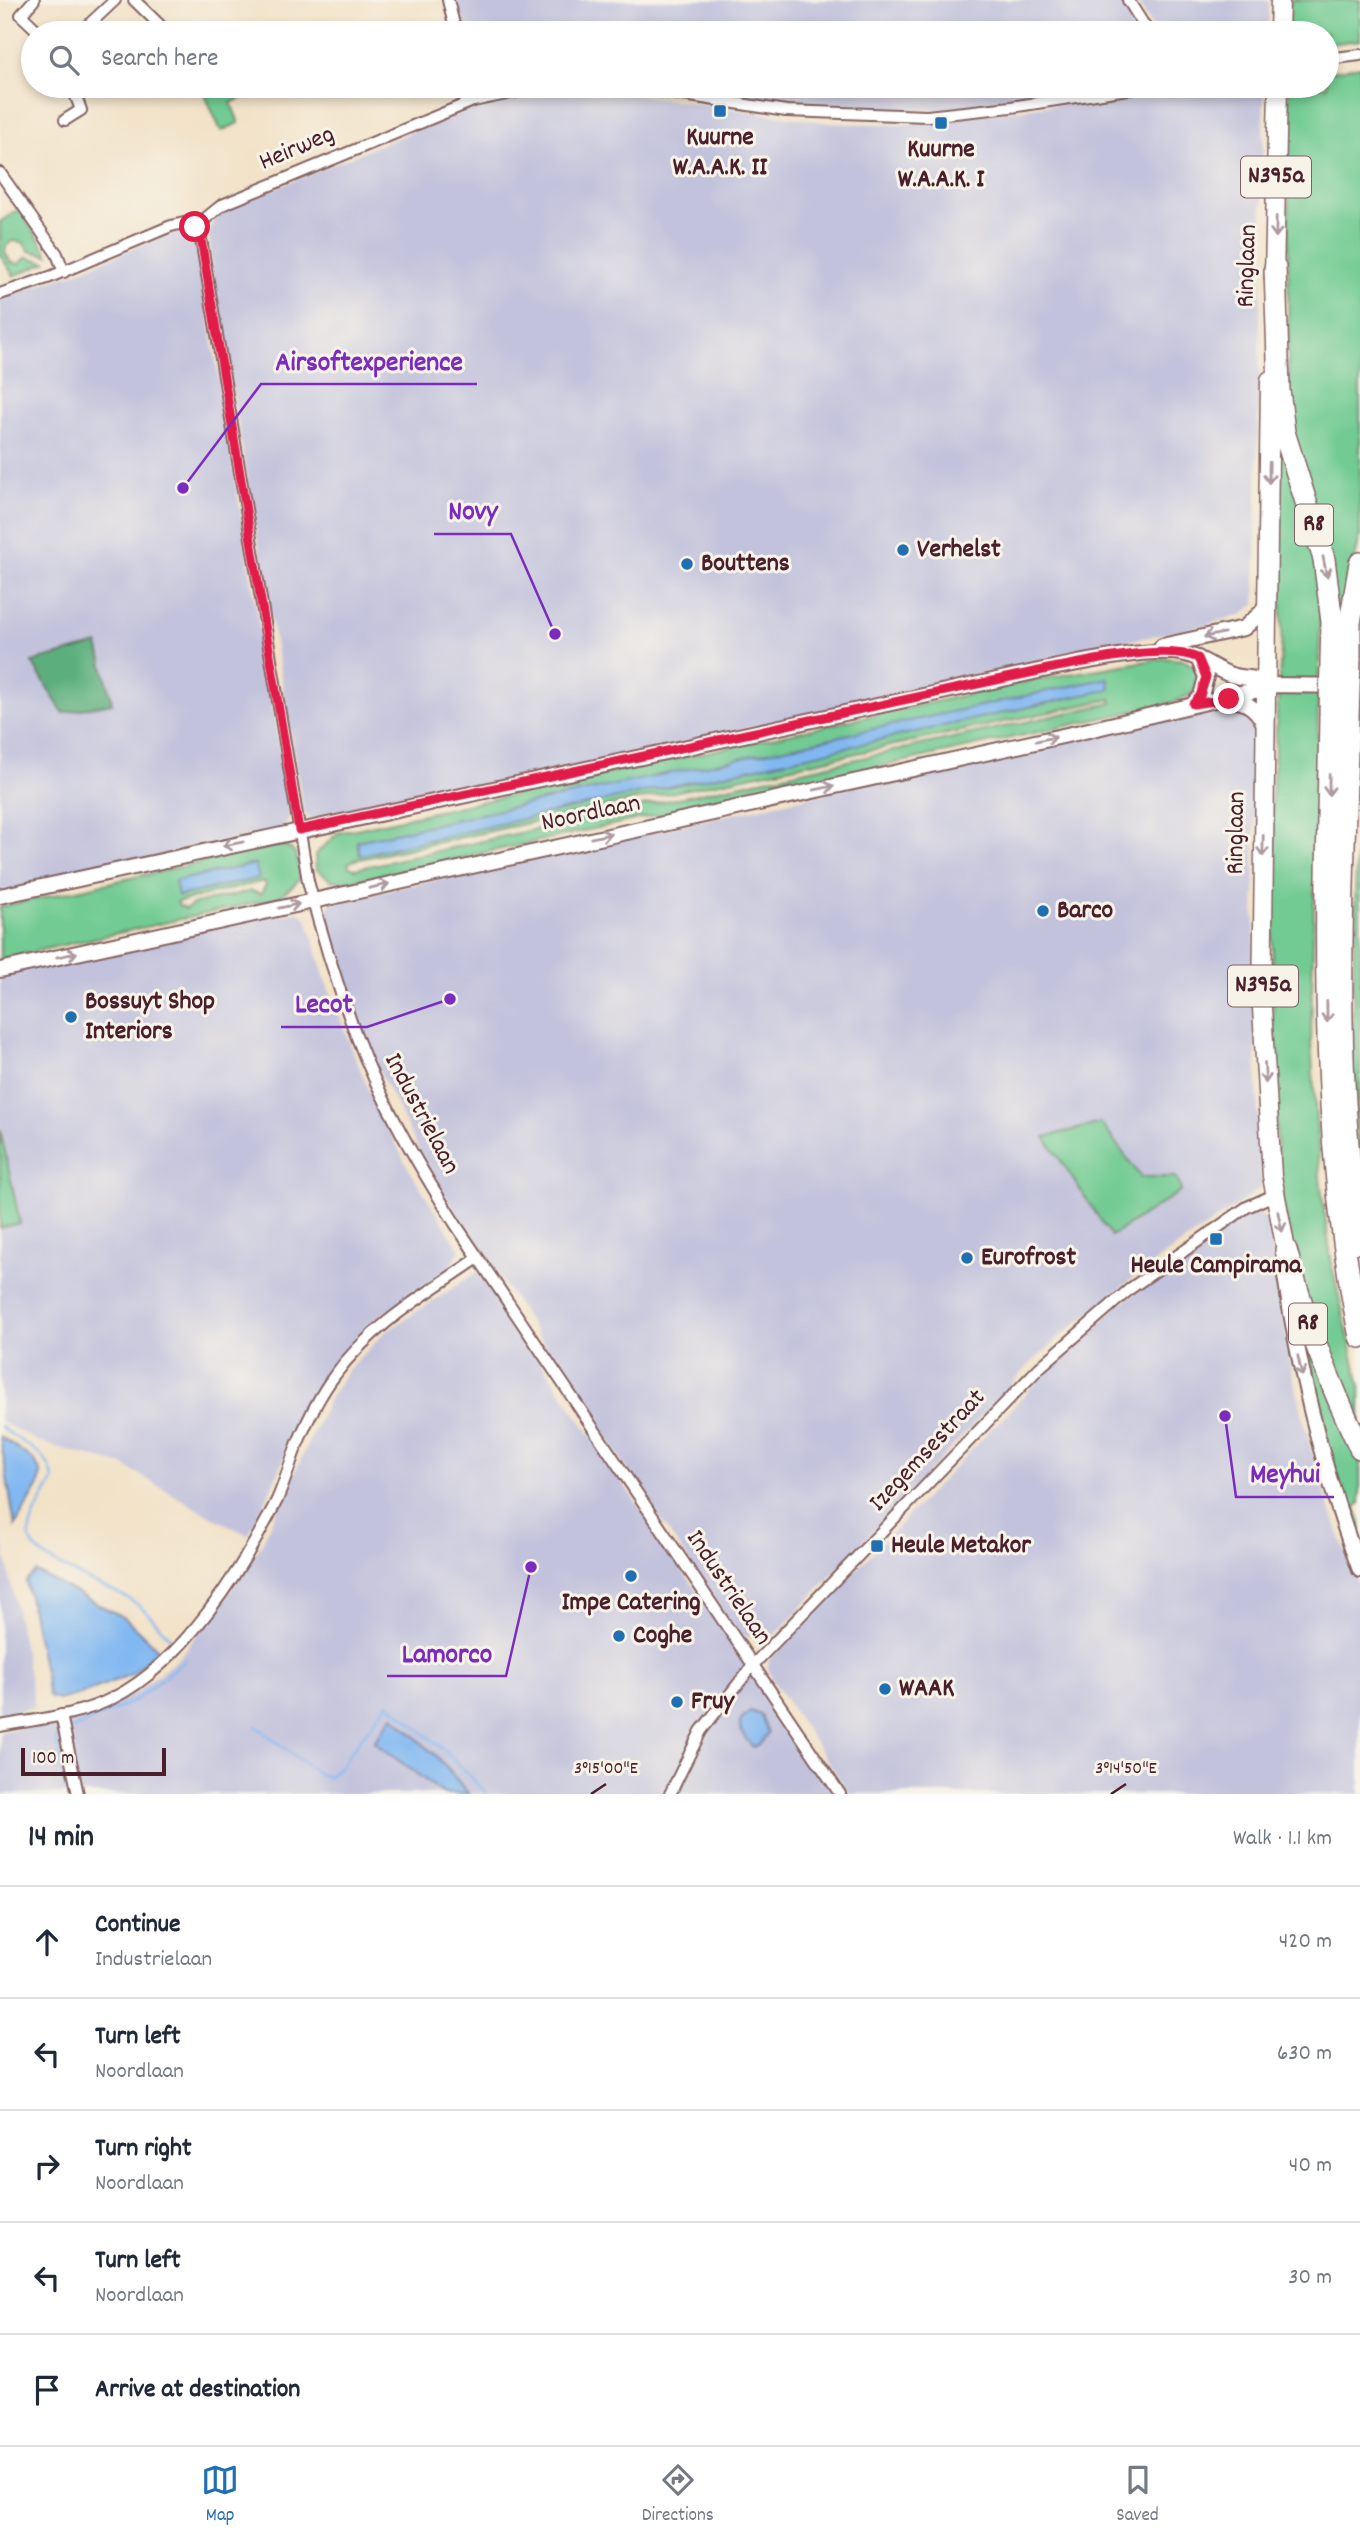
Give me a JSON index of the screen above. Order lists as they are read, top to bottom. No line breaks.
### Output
{"streets":{"highway":["R8"],"main road":["N395a","Ringlaan"],"street":["Heirweg","Noordlaan","Industrielaan","Izegemsestraat"]},"crossings":[["Heirweg","Industrielaan"],["Ringlaan","R8"],["Ringlaan","Noordlaan"],["Ringlaan","Izegemsestraat"],["Noordlaan","Industrielaan"],["Industrielaan","Izegemsestraat"]],"one_way":["Ringlaan"],"places":{"transit":["Kuurne W.A.A.K. II","Kuurne W.A.A.K. I","Heule Campirama","Heule Metakor"],"other":["Airsoftexperience","Verhelst","Bouttens","Novy","Barco","Lecot","Bossuyt Shop Interiors","Eurofrost","Meyhui","Lamorco","Impe Catering","Coghe","WAAK","Fruy"]},"scale_bar":"100 m","page":{"search":"Search here","scale":"100 m","heading":["14 min","Walk · 1.1 km"],"list":[["Continue","Industrielaan","420 m"],["Turn left","Noordlaan","630 m"],["Turn right","Noordlaan","40 m"],["Turn left","Noordlaan","30 m"],"Arrive at destination"],"nav":["Map","Directions","Saved"]},"coordinates":["3°15'00\"E","3°14'50\"E"]}
